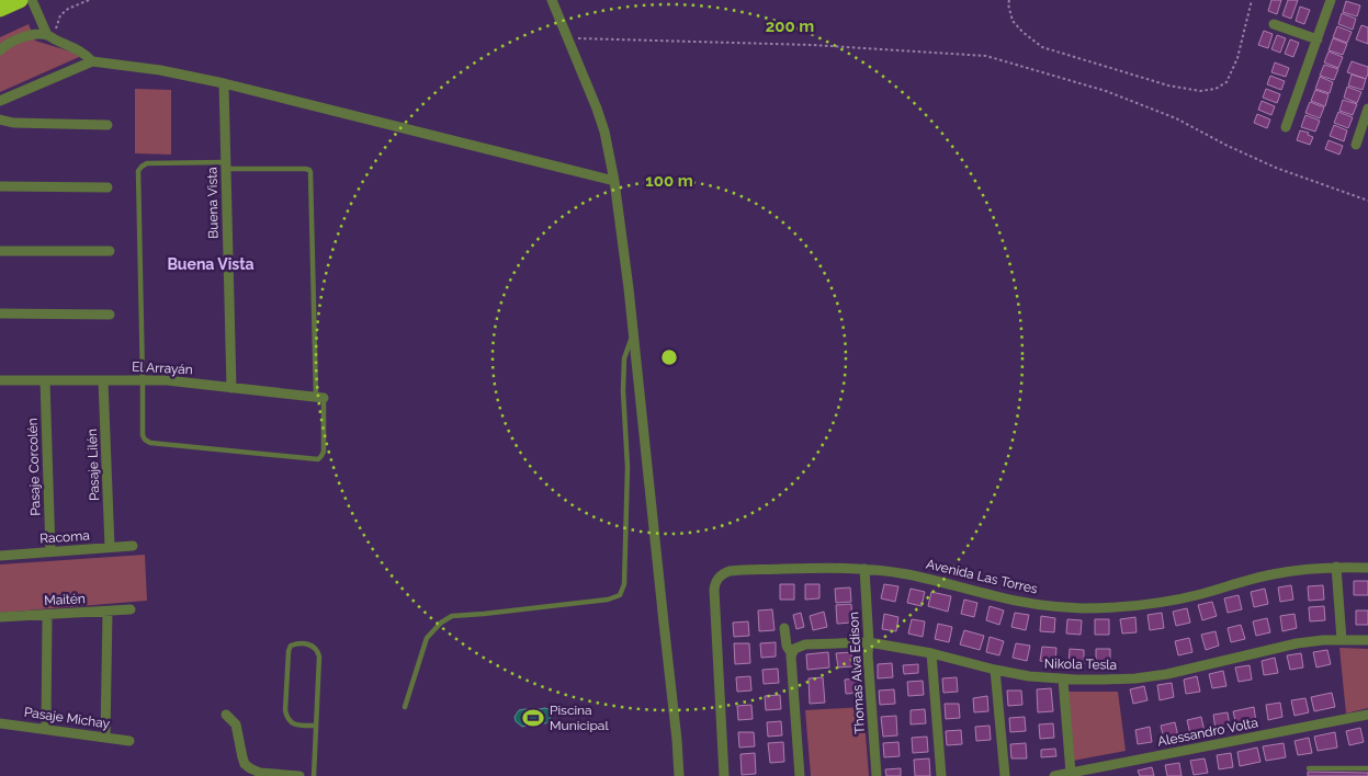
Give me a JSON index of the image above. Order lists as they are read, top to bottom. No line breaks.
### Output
{"streets":{"street":["Buena Vista","El Arrayán","Pasaje Lilén","Pasaje Corcolén","Racoma","Avenida Las Torres","Maitén","Nikola Tesla","Thomas Alva Edison","Pasaje Michay","Alessandro Volta"]},"crossings":[["Buena Vista","El Arrayán"],["El Arrayán","Pasaje Lilén"],["El Arrayán","Pasaje Corcolén"],["Pasaje Lilén","Racoma"],["Pasaje Corcolén","Racoma"],["Avenida Las Torres","Thomas Alva Edison"],["Nikola Tesla","Thomas Alva Edison"]],"districts":["Buena Vista"],"places":{"sports":["Piscina Municipal"]},"rings":["200 m","100 m"]}
